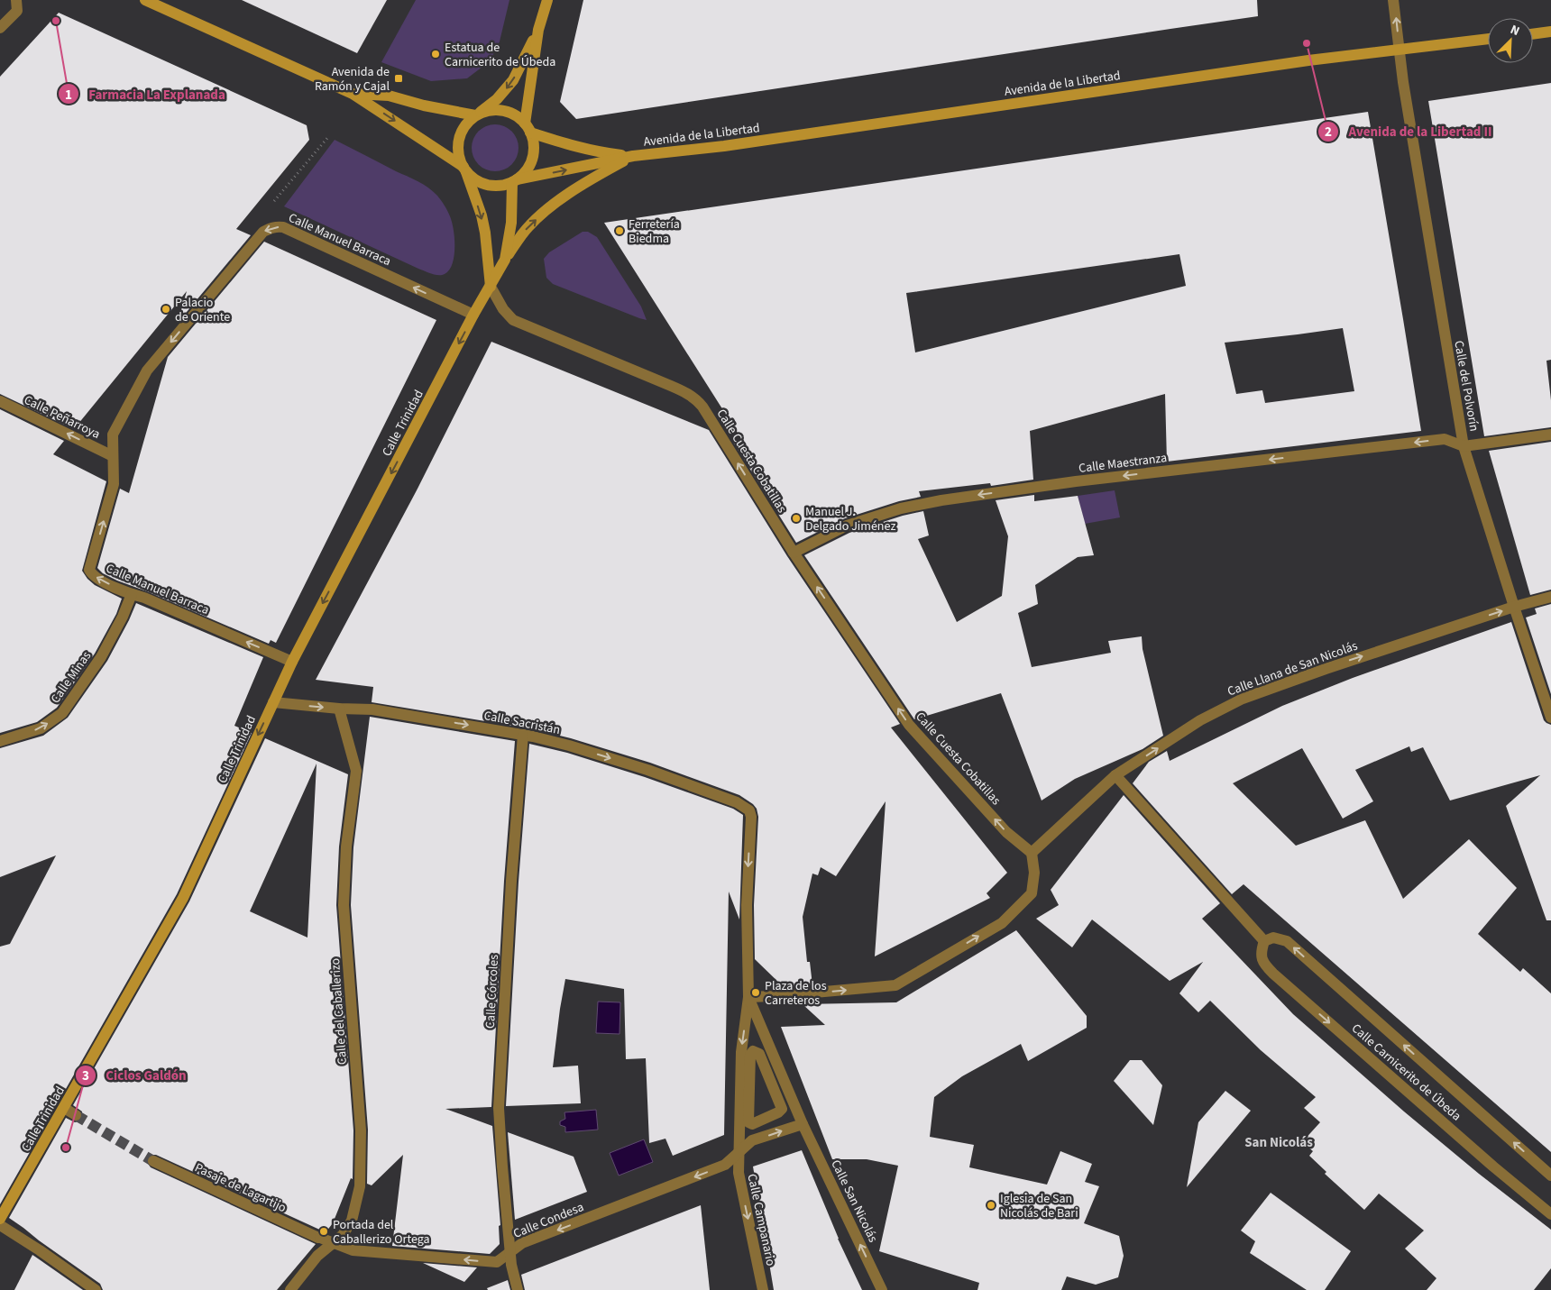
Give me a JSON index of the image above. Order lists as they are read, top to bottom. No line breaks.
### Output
{"streets":{"main road":["Avenida de la Libertad","Calle Trinidad"],"street":["Calle Manuel Barraca","Calle del Polvorín","Calle Peñarroya","Calle Cuesta Cobatillas","Calle Maestranza","Calle Llana de San Nicolás","Calle Minas","Calle Sacristán","Calle Córcoles","Calle del Caballerizo","Calle Carnicerito de Úbeda","Pasaje de Lagartijo","Calle San Nicolás","Calle Condesa","Calle Campanario"]},"crossings":[["Avenida de la Libertad","Calle del Polvorín"],["Avenida de la Libertad","Calle Trinidad"],["Calle Manuel Barraca","Calle Peñarroya"],["Calle Manuel Barraca","Calle Trinidad"],["Calle Manuel Barraca","Calle Minas"],["Calle del Polvorín","Calle Maestranza"],["Calle del Polvorín","Calle Llana de San Nicolás"],["Calle Trinidad","Calle Cuesta Cobatillas"],["Calle Trinidad","Calle Sacristán"],["Calle Cuesta Cobatillas","Calle Maestranza"],["Calle Cuesta Cobatillas","Calle Llana de San Nicolás"],["Calle Sacristán","Calle Córcoles"],["Calle Sacristán","Calle del Caballerizo"],["Calle Córcoles","Calle Condesa"],["Calle del Caballerizo","Pasaje de Lagartijo"],["Calle del Caballerizo","Calle Condesa"],["Pasaje de Lagartijo","Calle Condesa"],["Calle Condesa","Calle Campanario"]],"one_way":["Calle Peñarroya","Calle Trinidad","Calle Cuesta Cobatillas","Calle Maestranza","Calle Llana de San Nicolás","Calle Minas","Calle Sacristán","Calle San Nicolás","Calle Condesa","Calle Campanario"],"districts":["San Nicolás"],"places":{"other":["Farmacia La Explanada","Avenida de la Libertad II","Estatua de Carnicerito de Úbeda","Ferretería Biedma","Palacio de Oriente","Manuel J. Delgado Jiménez","Plaza de los Carreteros","Ciclos Galdón","Iglesia de San Nicolás de Bari","Portada del Caballerizo Ortega"],"transit":["Avenida de Ramón y Cajal"]},"north":"top right"}
